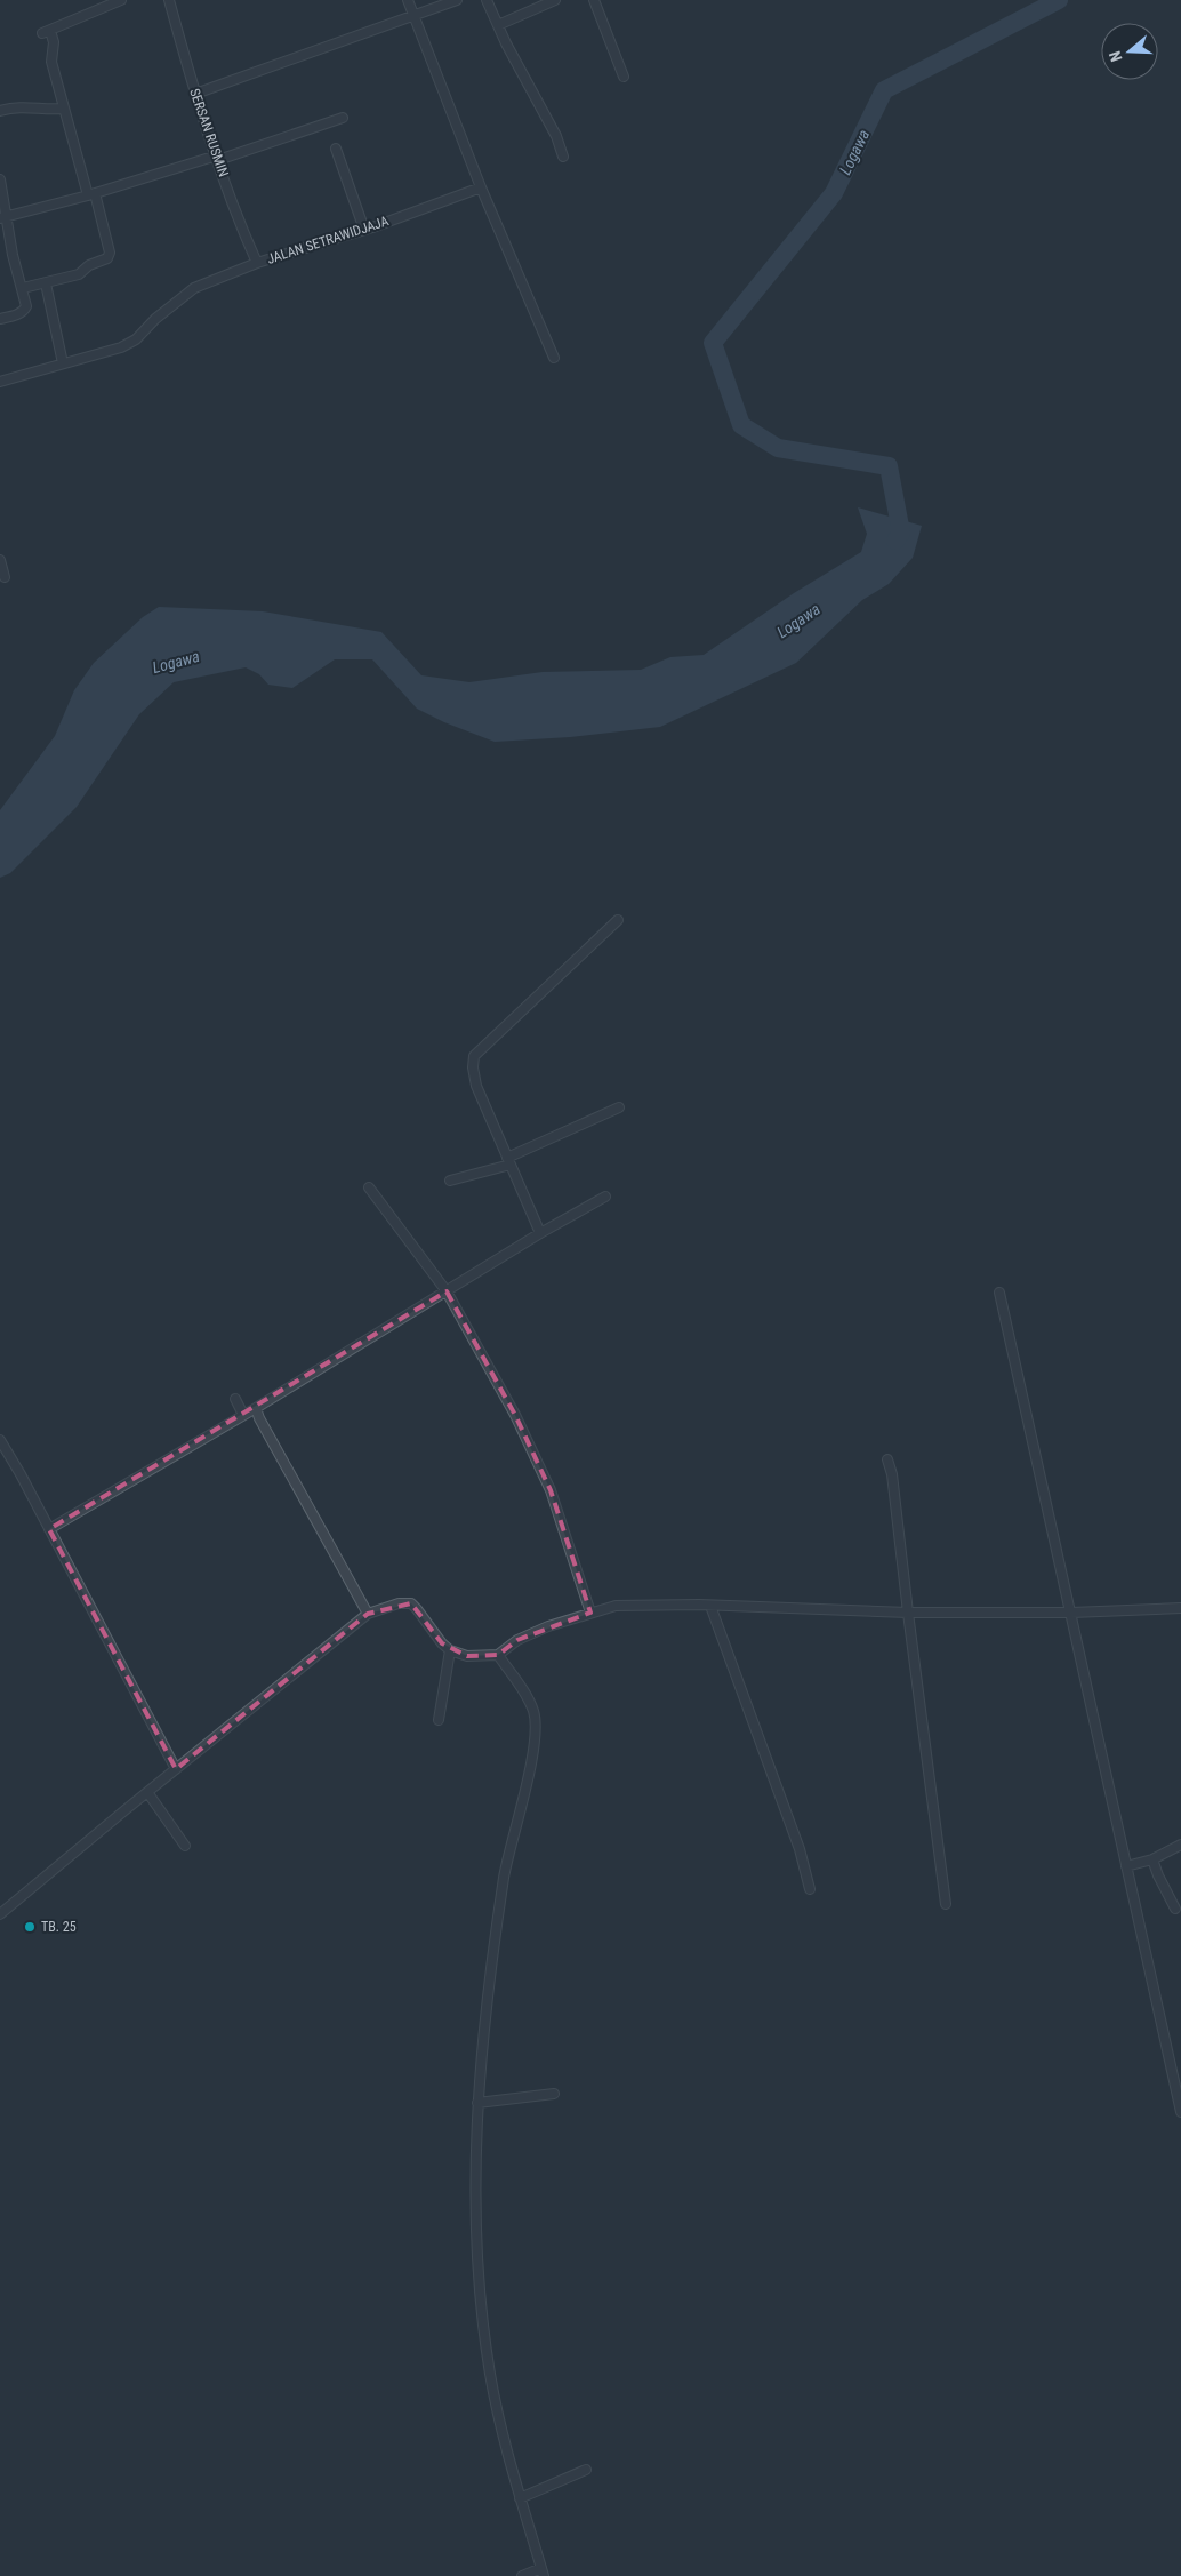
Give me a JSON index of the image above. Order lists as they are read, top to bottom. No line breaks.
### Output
{"streets":{"street":["SERSAN RUSMIN","JALAN SETRAWIDJAJA"]},"crossings":[["SERSAN RUSMIN","JALAN SETRAWIDJAJA"]],"water":["Logawa"],"places":["TB. 25"],"north":"left"}
